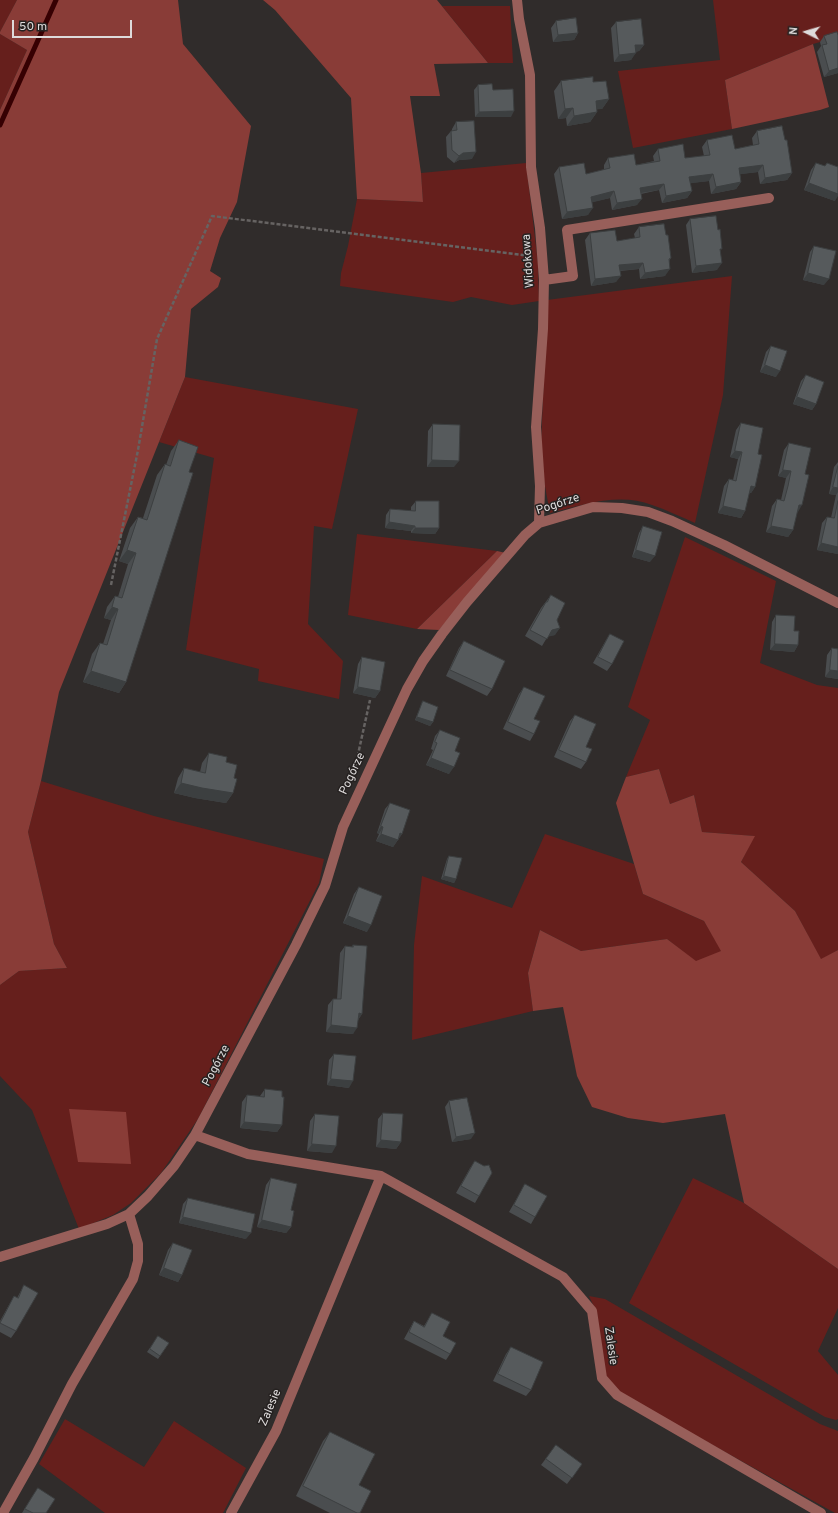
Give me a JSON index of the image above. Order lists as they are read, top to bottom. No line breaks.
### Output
{"streets":{"street":["Widokowa","Pogórze","Zalesie"]},"crossings":[["Widokowa","Pogórze"],["Pogórze","Zalesie"]],"scale_bar":"50 m","north":"left"}
